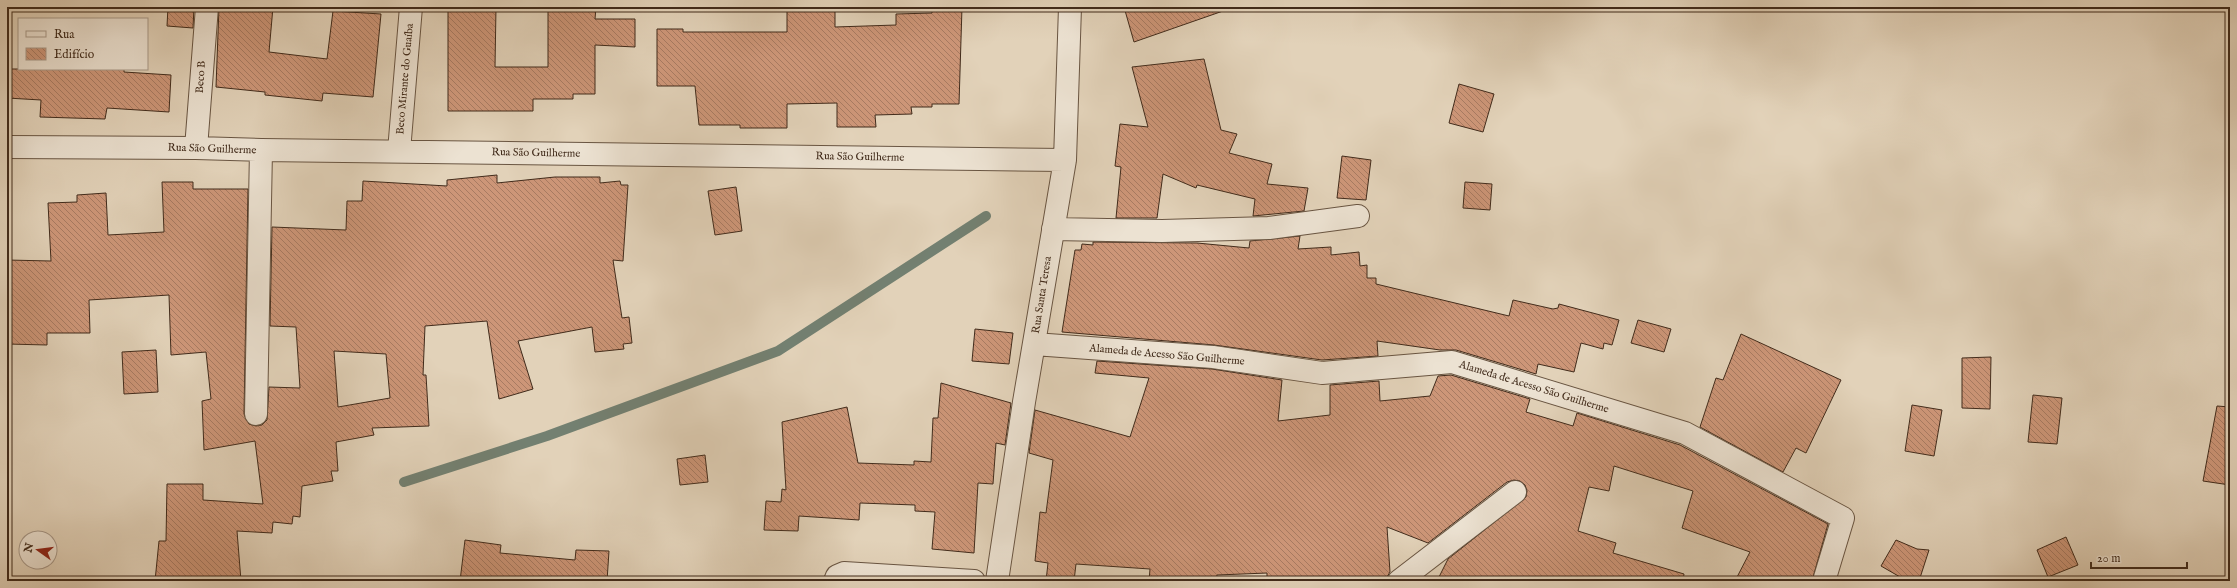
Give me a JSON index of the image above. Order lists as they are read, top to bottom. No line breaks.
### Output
{"streets":{"street":["Beco B","Beco Mirante do Guaíba","Rua São Guilherme","Rua Santa Teresa","Alameda de Acesso São Guilherme"]},"crossings":[["Beco B","Rua São Guilherme"],["Beco Mirante do Guaíba","Rua São Guilherme"],["Rua São Guilherme","Rua Santa Teresa"],["Rua Santa Teresa","Alameda de Acesso São Guilherme"]],"legend":["Rua","Edifício"],"scale_bar":"20 m","north":"left"}
